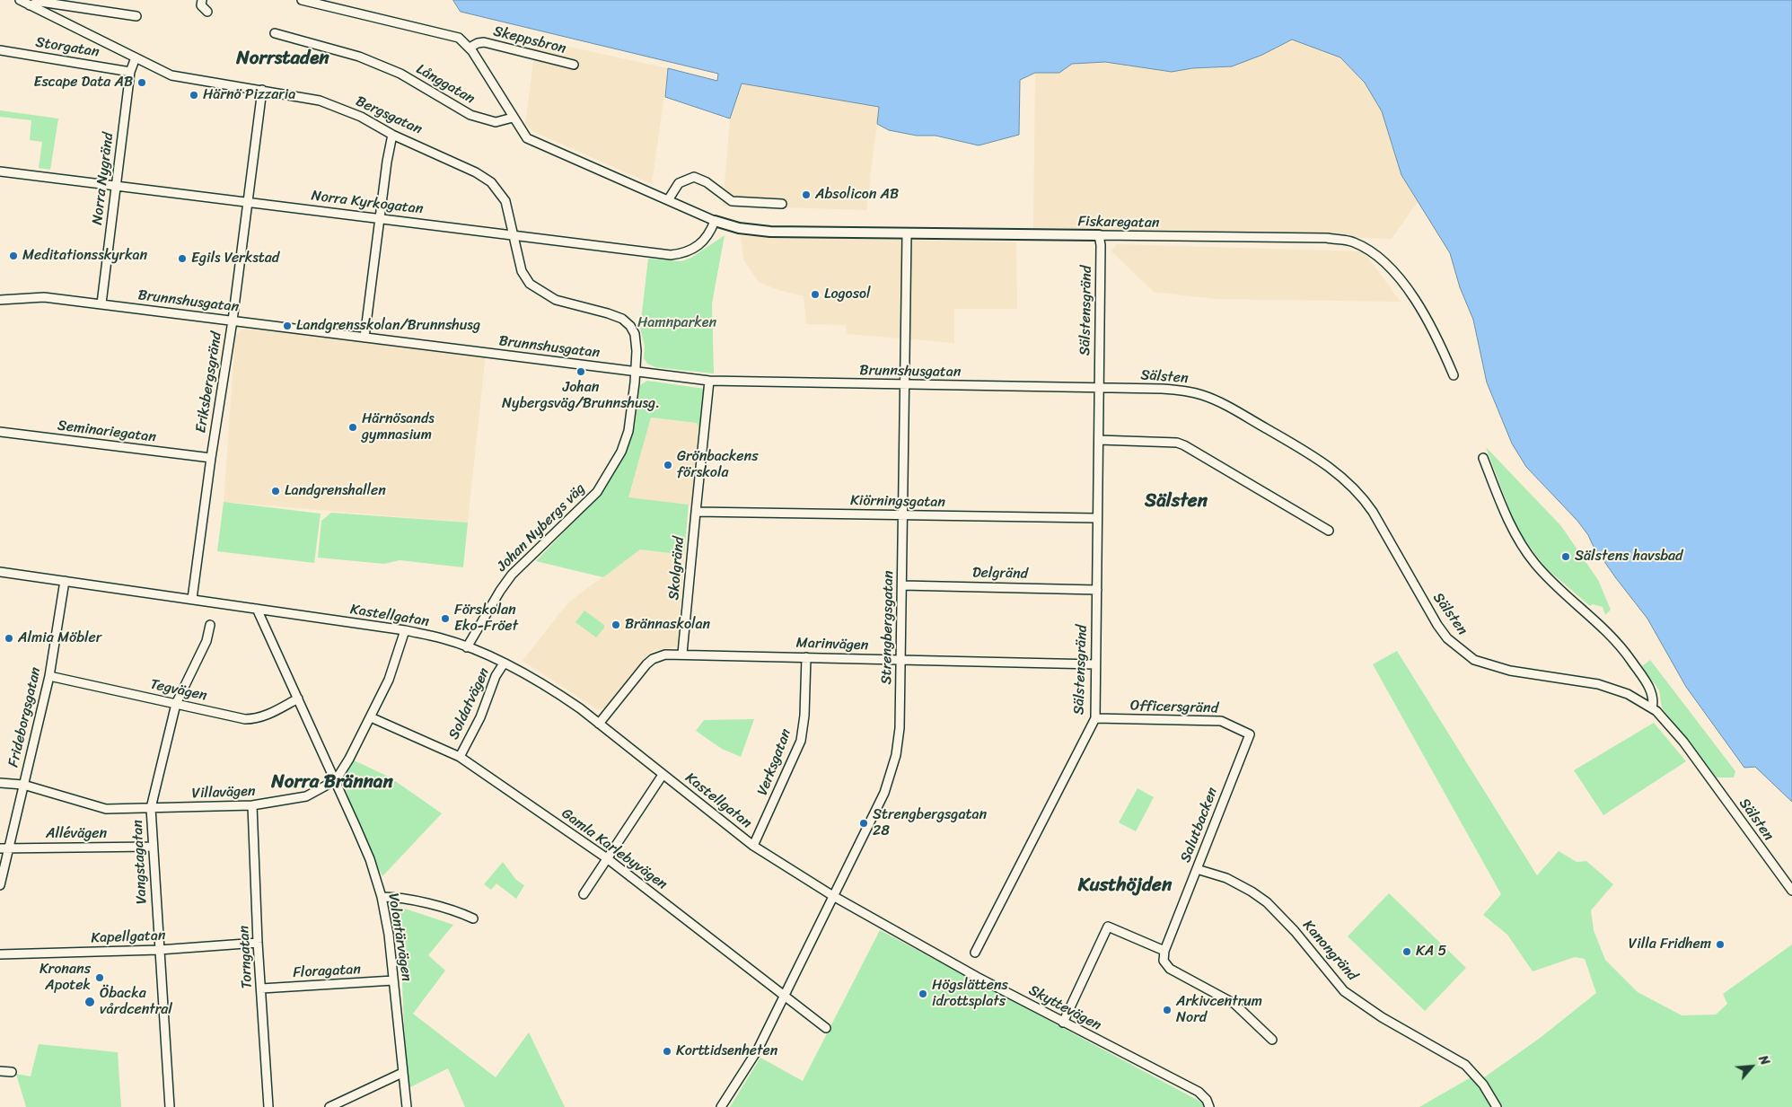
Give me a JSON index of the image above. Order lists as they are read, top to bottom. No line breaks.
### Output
{"streets":{"street":["Skeppsbron","Storgatan","Långgatan","Bergsgatan","Norra Nygränd","Norra Kyrkogatan","Fiskaregatan","Brunnshusgatan","Sälstensgränd","Sälsten","Eriksbergsgränd","Seminariegatan","Kiörningsgatan","Johan Nybergs väg","Skolgränd","Delgränd","Kastellgatan","Strengbergsgatan","Marinvägen","Tegvägen","Soldatvägen","Officersgränd","Frideborgsgatan","Verksgatan","Villavägen","Salutbacken","Allévägen","Gamla Karlebyvägen","Vangstagatan","Kapellgatan","Volontärvägen","Kanongränd","Torngatan","Floragatan","Skyttevägen"]},"crossings":[["Storgatan","Norra Nygränd"],["Bergsgatan","Norra Nygränd"],["Bergsgatan","Norra Kyrkogatan"],["Bergsgatan","Brunnshusgatan"],["Bergsgatan","Eriksbergsgränd"],["Bergsgatan","Johan Nybergs väg"],["Norra Nygränd","Norra Kyrkogatan"],["Norra Nygränd","Brunnshusgatan"],["Norra Kyrkogatan","Fiskaregatan"],["Norra Kyrkogatan","Eriksbergsgränd"],["Fiskaregatan","Sälstensgränd"],["Fiskaregatan","Strengbergsgatan"],["Brunnshusgatan","Sälstensgränd"],["Brunnshusgatan","Sälsten"],["Brunnshusgatan","Eriksbergsgränd"],["Brunnshusgatan","Johan Nybergs väg"],["Brunnshusgatan","Skolgränd"],["Brunnshusgatan","Strengbergsgatan"],["Sälstensgränd","Sälsten"],["Sälstensgränd","Kiörningsgatan"],["Sälstensgränd","Delgränd"],["Sälstensgränd","Marinvägen"],["Sälstensgränd","Officersgränd"],["Eriksbergsgränd","Seminariegatan"],["Eriksbergsgränd","Kastellgatan"],["Kiörningsgatan","Skolgränd"],["Kiörningsgatan","Strengbergsgatan"],["Johan Nybergs väg","Kastellgatan"],["Skolgränd","Marinvägen"],["Delgränd","Strengbergsgatan"],["Kastellgatan","Strengbergsgatan"],["Kastellgatan","Marinvägen"],["Kastellgatan","Soldatvägen"],["Kastellgatan","Frideborgsgatan"],["Kastellgatan","Verksgatan"],["Kastellgatan","Volontärvägen"],["Kastellgatan","Skyttevägen"],["Strengbergsgatan","Marinvägen"],["Strengbergsgatan","Gamla Karlebyvägen"],["Strengbergsgatan","Skyttevägen"],["Marinvägen","Verksgatan"],["Tegvägen","Frideborgsgatan"],["Tegvägen","Vangstagatan"],["Tegvägen","Volontärvägen"],["Soldatvägen","Gamla Karlebyvägen"],["Officersgränd","Salutbacken"],["Frideborgsgatan","Villavägen"],["Frideborgsgatan","Allévägen"],["Villavägen","Vangstagatan"],["Villavägen","Volontärvägen"],["Villavägen","Torngatan"],["Salutbacken","Kanongränd"],["Allévägen","Vangstagatan"],["Vangstagatan","Kapellgatan"],["Kapellgatan","Torngatan"],["Volontärvägen","Floragatan"],["Torngatan","Floragatan"]],"districts":["Norrstaden","Sälsten","Norra Brännan","Kusthöjden"],"parks":["Hamnparken"],"places":["Escape Data AB","Härnö Pizzaria","Absolicon AB","Meditationsskyrkan","Egils Verkstad","Logosol","Landgrensskolan/Brunnshusg","Johan Nybergsväg/Brunnshusg.","Härnösands gymnasium","Grönbackens förskola","Landgrenshallen","Sälstens havsbad","Förskolan Eko-Fröet","Brännaskolan","Almia Möbler","Strengbergsgatan 28","Villa Fridhem","KA 5","Kronans Apotek","Högslättens idrottsplats","Öbacka vårdcentral","Arkivcentrum Nord","Korttidsenheten"],"north":"top right"}
